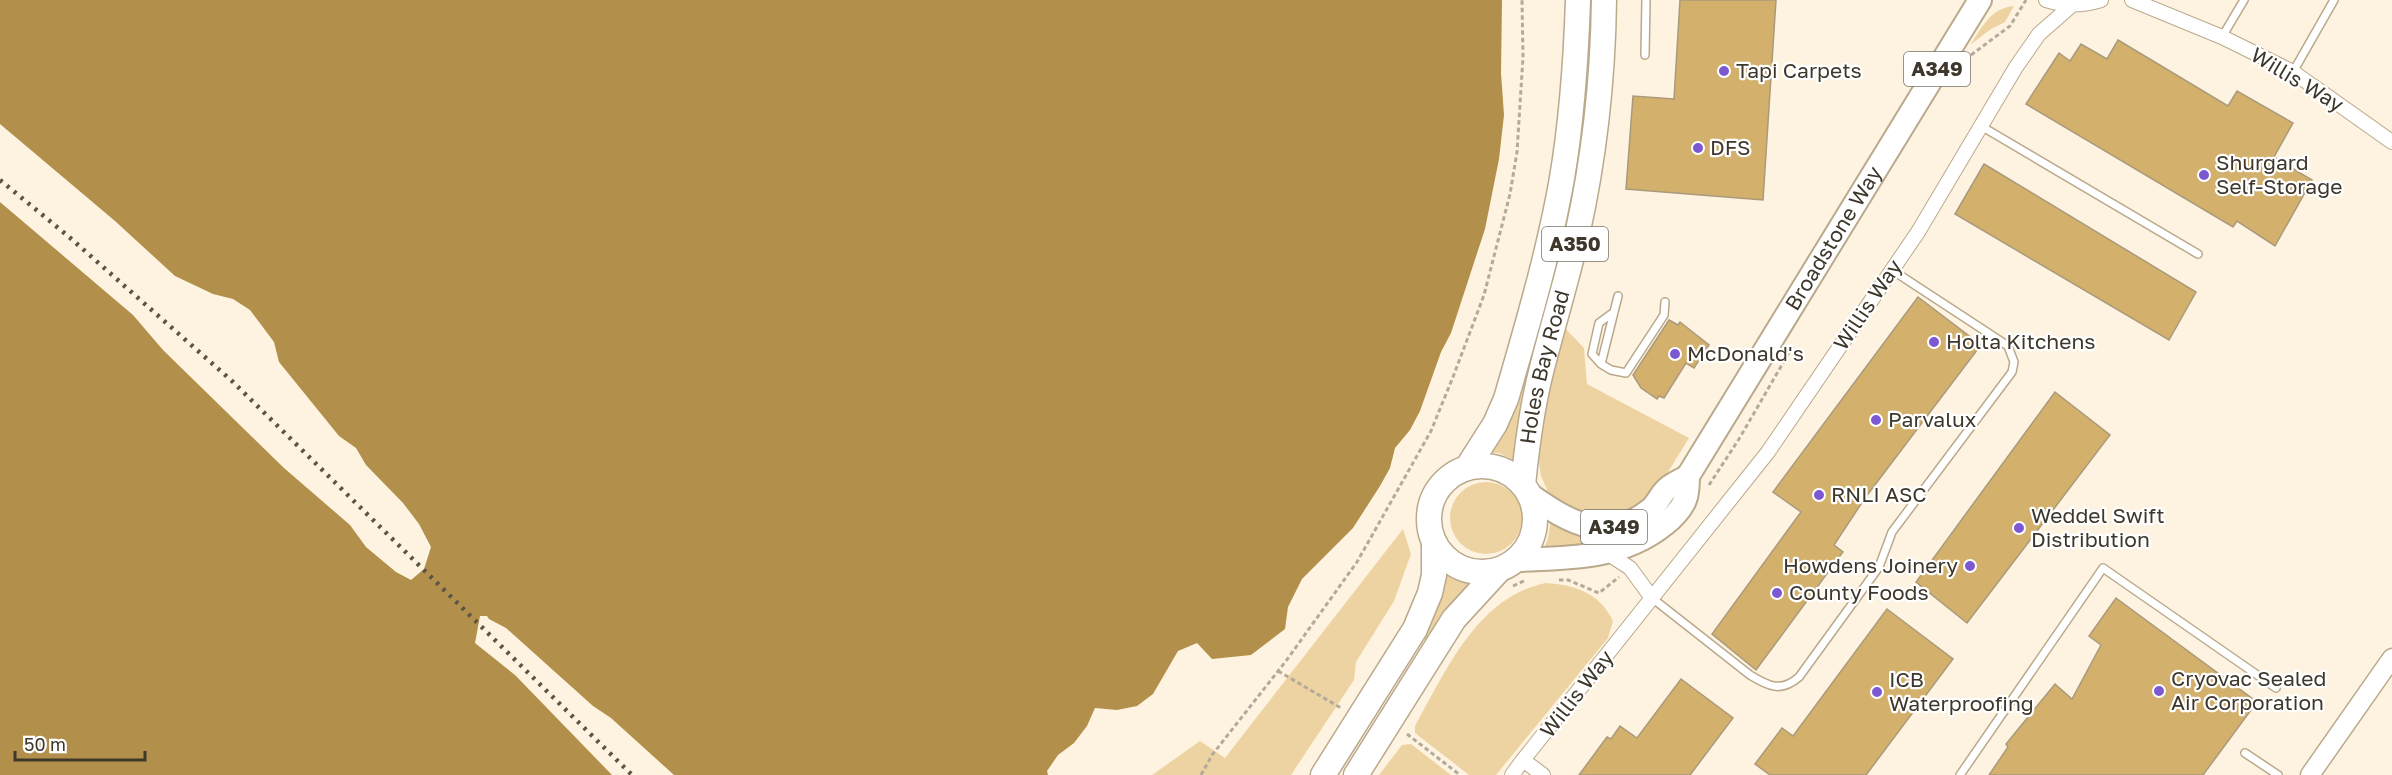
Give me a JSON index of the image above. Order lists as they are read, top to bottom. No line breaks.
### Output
{"streets":{"highway":["A350","Holes Bay Road"],"main road":["A349","Broadstone Way"],"street":["Willis Way"]},"crossings":[["Broadstone Way","Holes Bay Road"]],"places":["Tapi Carpets","DFS","Shurgard Self-Storage","Holta Kitchens","McDonald's","Parvalux","RNLI ASC","Weddel Swift Distribution","Howdens Joinery","County Foods","Cryovac Sealed Air Corporation","ICB Waterproofing"],"scale_bar":"50 m"}
